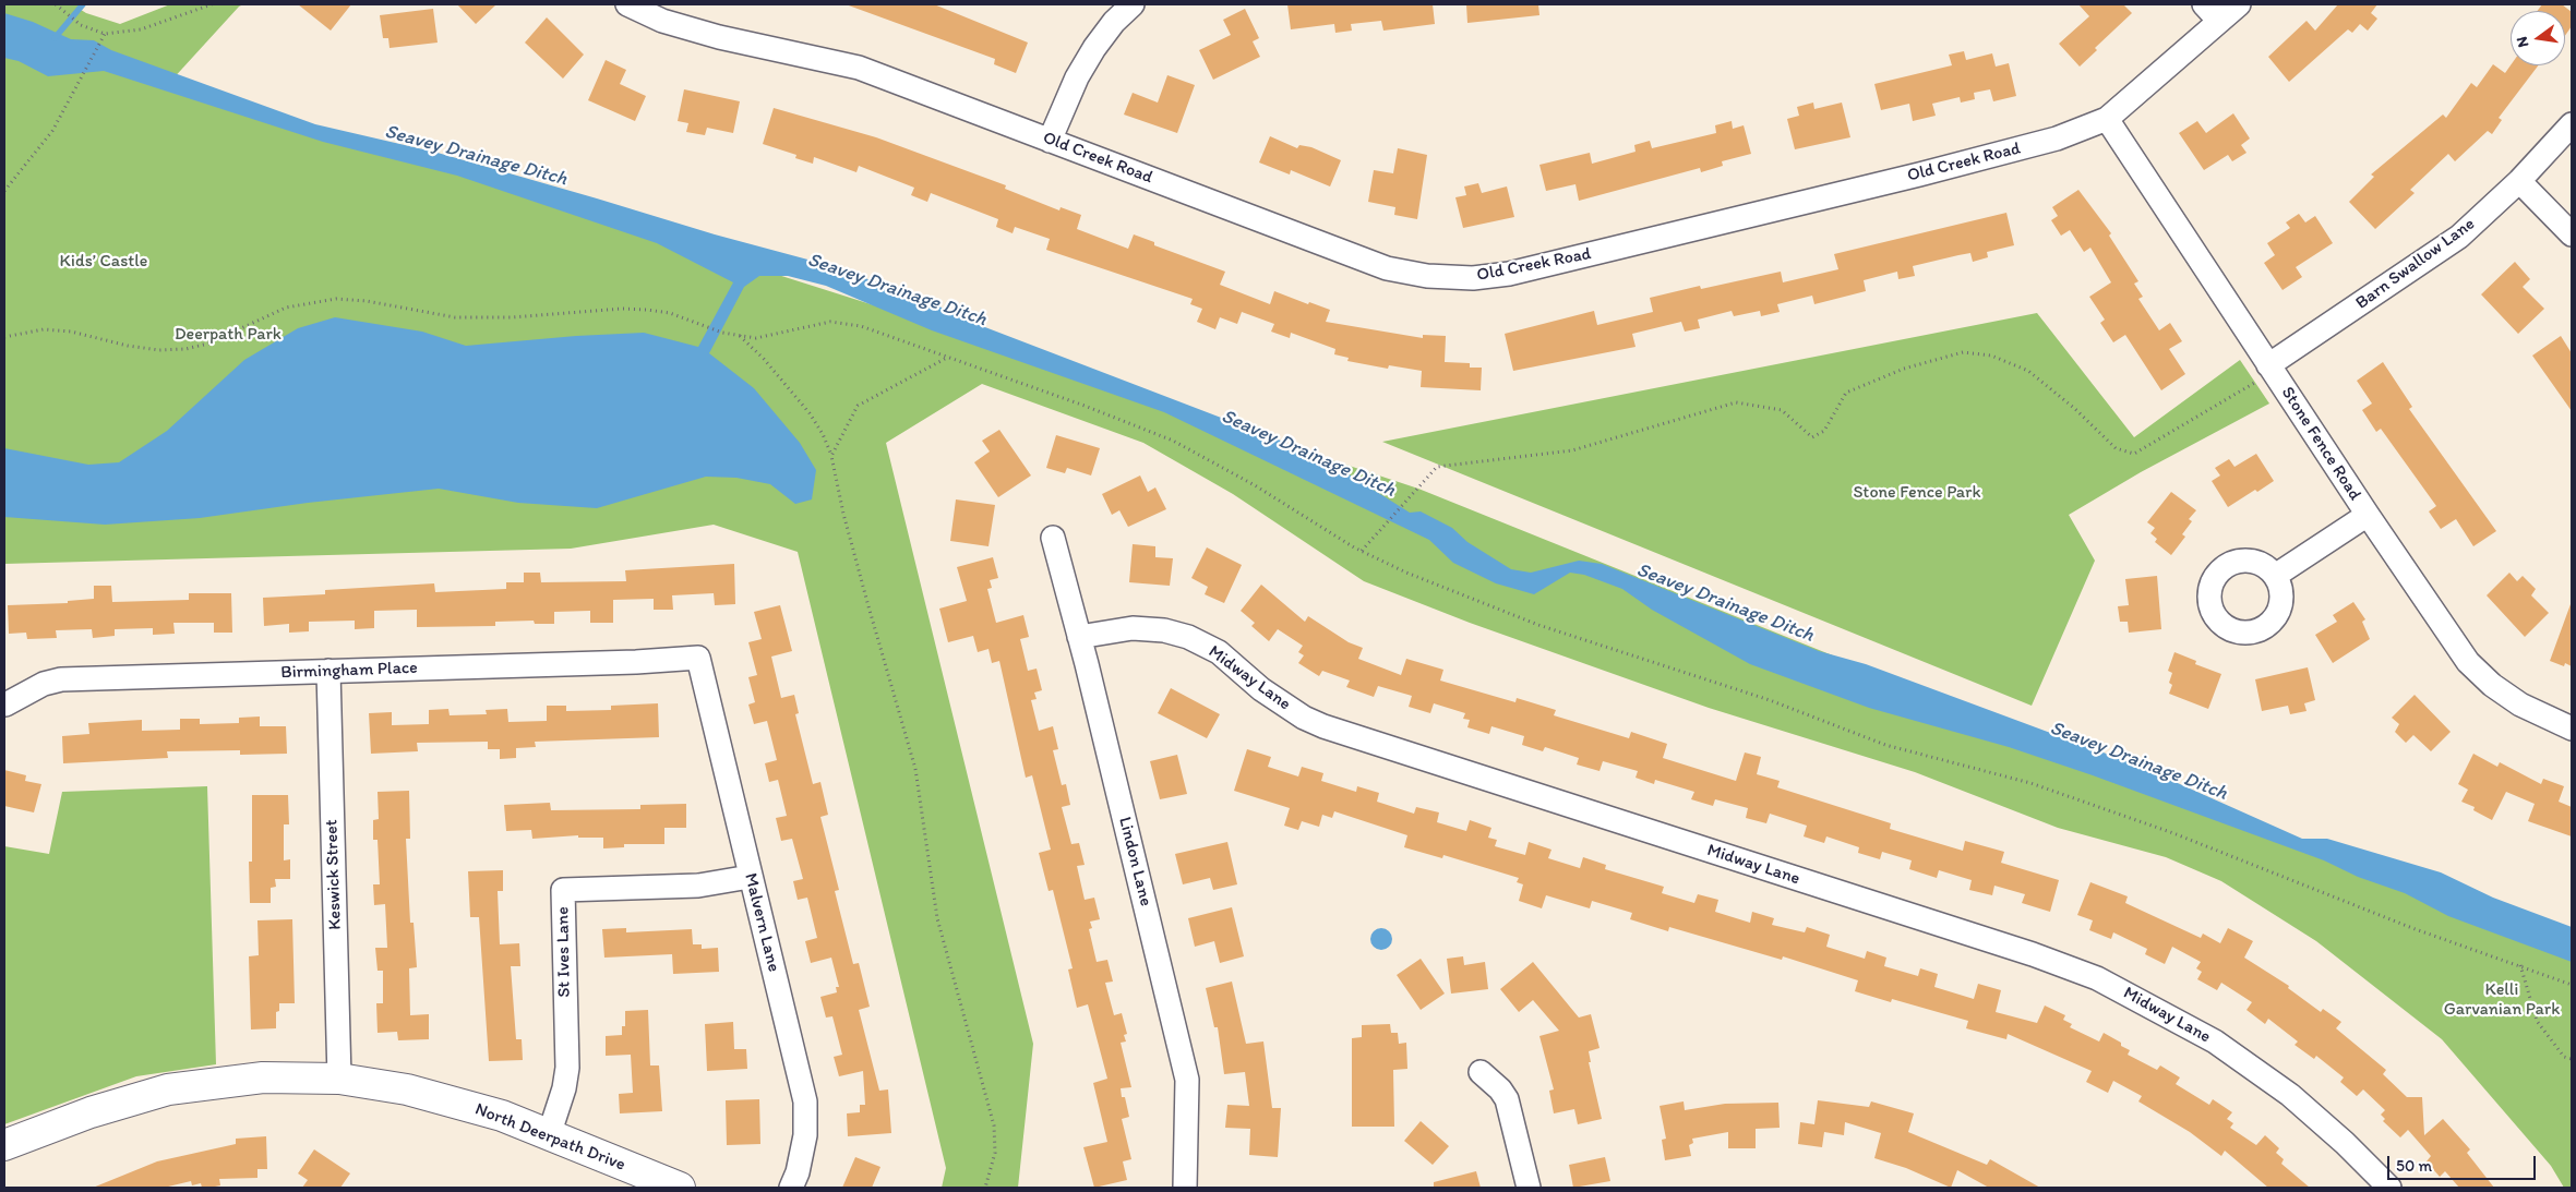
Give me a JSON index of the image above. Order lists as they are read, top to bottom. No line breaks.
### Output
{"streets":{"street":["Old Creek Road","Barn Swallow Lane","Stone Fence Road","Birmingham Place","Midway Lane","Lindon Lane","Keswick Street","Malvern Lane","St Ives Lane","North Deerpath Drive"]},"crossings":[["Old Creek Road","Stone Fence Road"],["Barn Swallow Lane","Stone Fence Road"],["Birmingham Place","Keswick Street"],["Birmingham Place","Malvern Lane"],["Midway Lane","Lindon Lane"],["Keswick Street","North Deerpath Drive"],["Malvern Lane","St Ives Lane"],["St Ives Lane","North Deerpath Drive"]],"water":["Seavey Drainage Ditch"],"parks":["Kids’ Castle","Deerpath Park","Stone Fence Park","Kelli Garvanian Park"],"scale_bar":"50 m","north":"left"}
